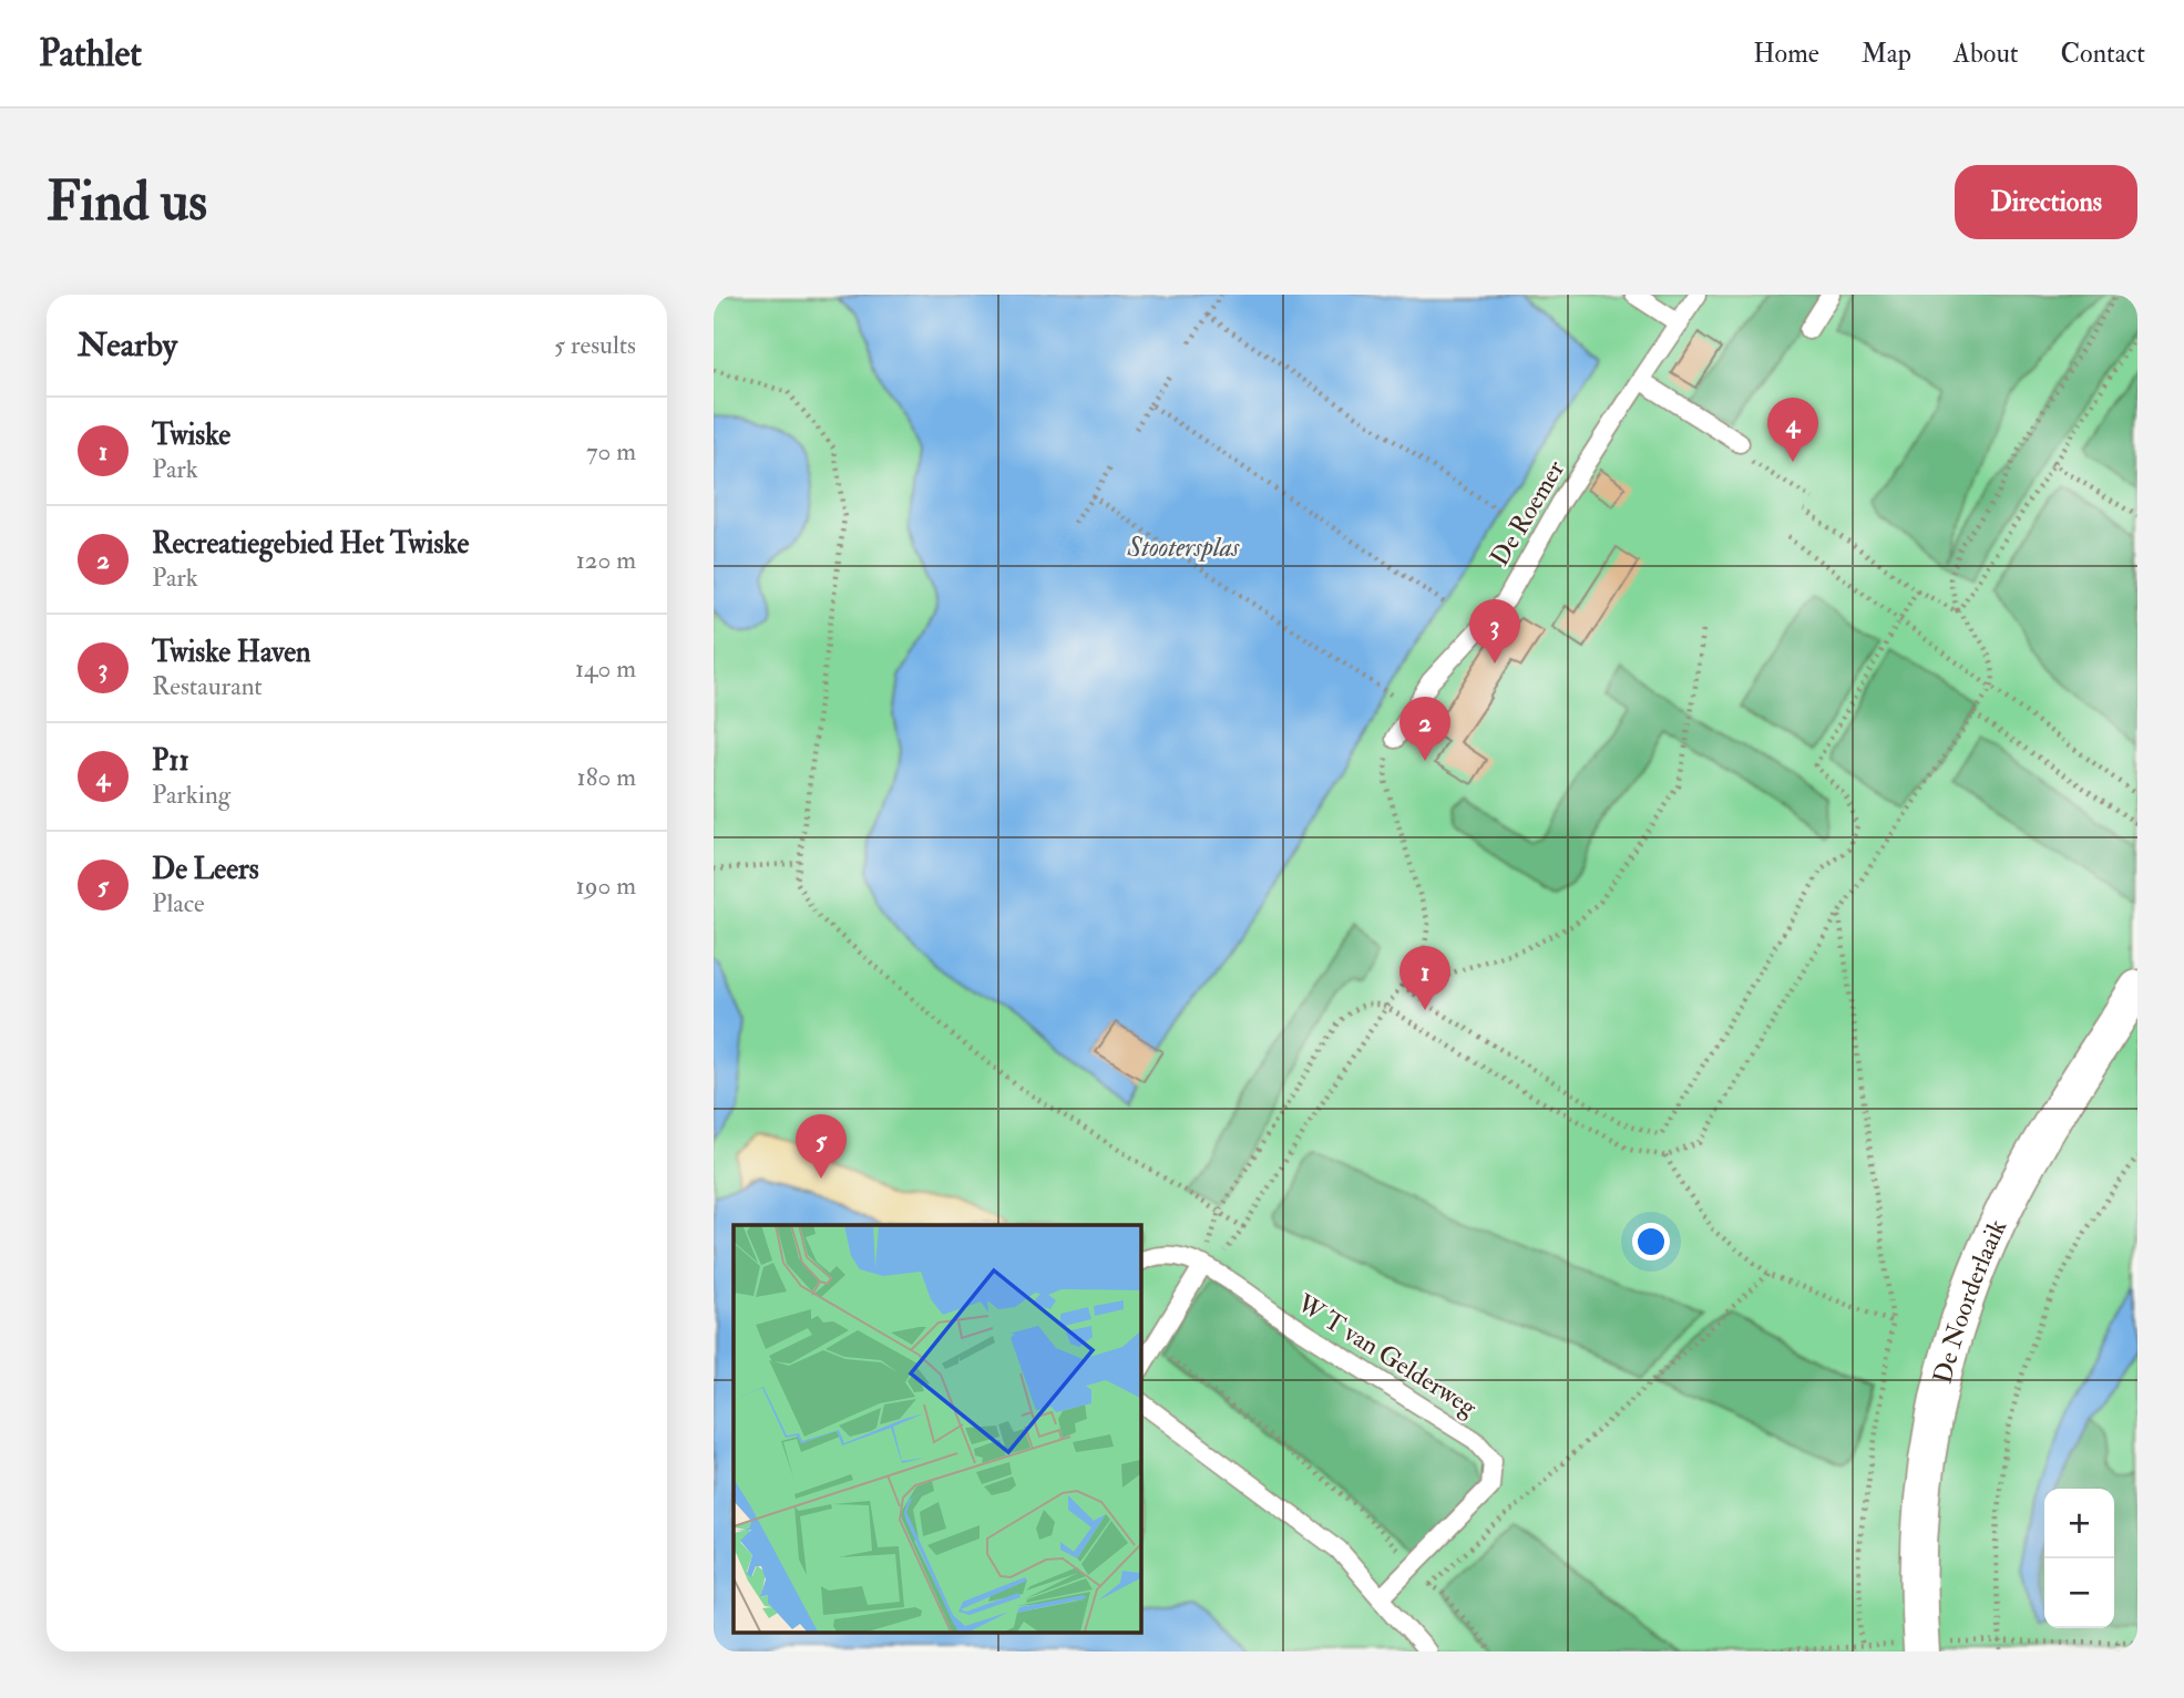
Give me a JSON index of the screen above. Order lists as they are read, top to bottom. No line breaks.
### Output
{"streets":{"street":["De Noorderlaaik"],"lane":["De Roemer","W T van Gelderweg"]},"water":["Stootersplas"],"page":{"header":"Pathlet","nav":["Home","Map","About","Contact"],"buttons":"Directions","title":"Find us","heading":["Nearby","5 results"],"list":[{"mark":"1","name":"Twiske","note":"Park","value":"70 m"},{"mark":"2","name":"Recreatiegebied Het Twiske","note":"Park","value":"120 m"},{"mark":"3","name":"Twiske Haven","note":"Restaurant","value":"140 m"},{"mark":"4","name":"P11","note":"Parking","value":"180 m"},{"mark":"5","name":"De Leers","note":"Place","value":"190 m"}],"pins":["4","3","2","1","5"],"map_buttons":["+","−"]}}
